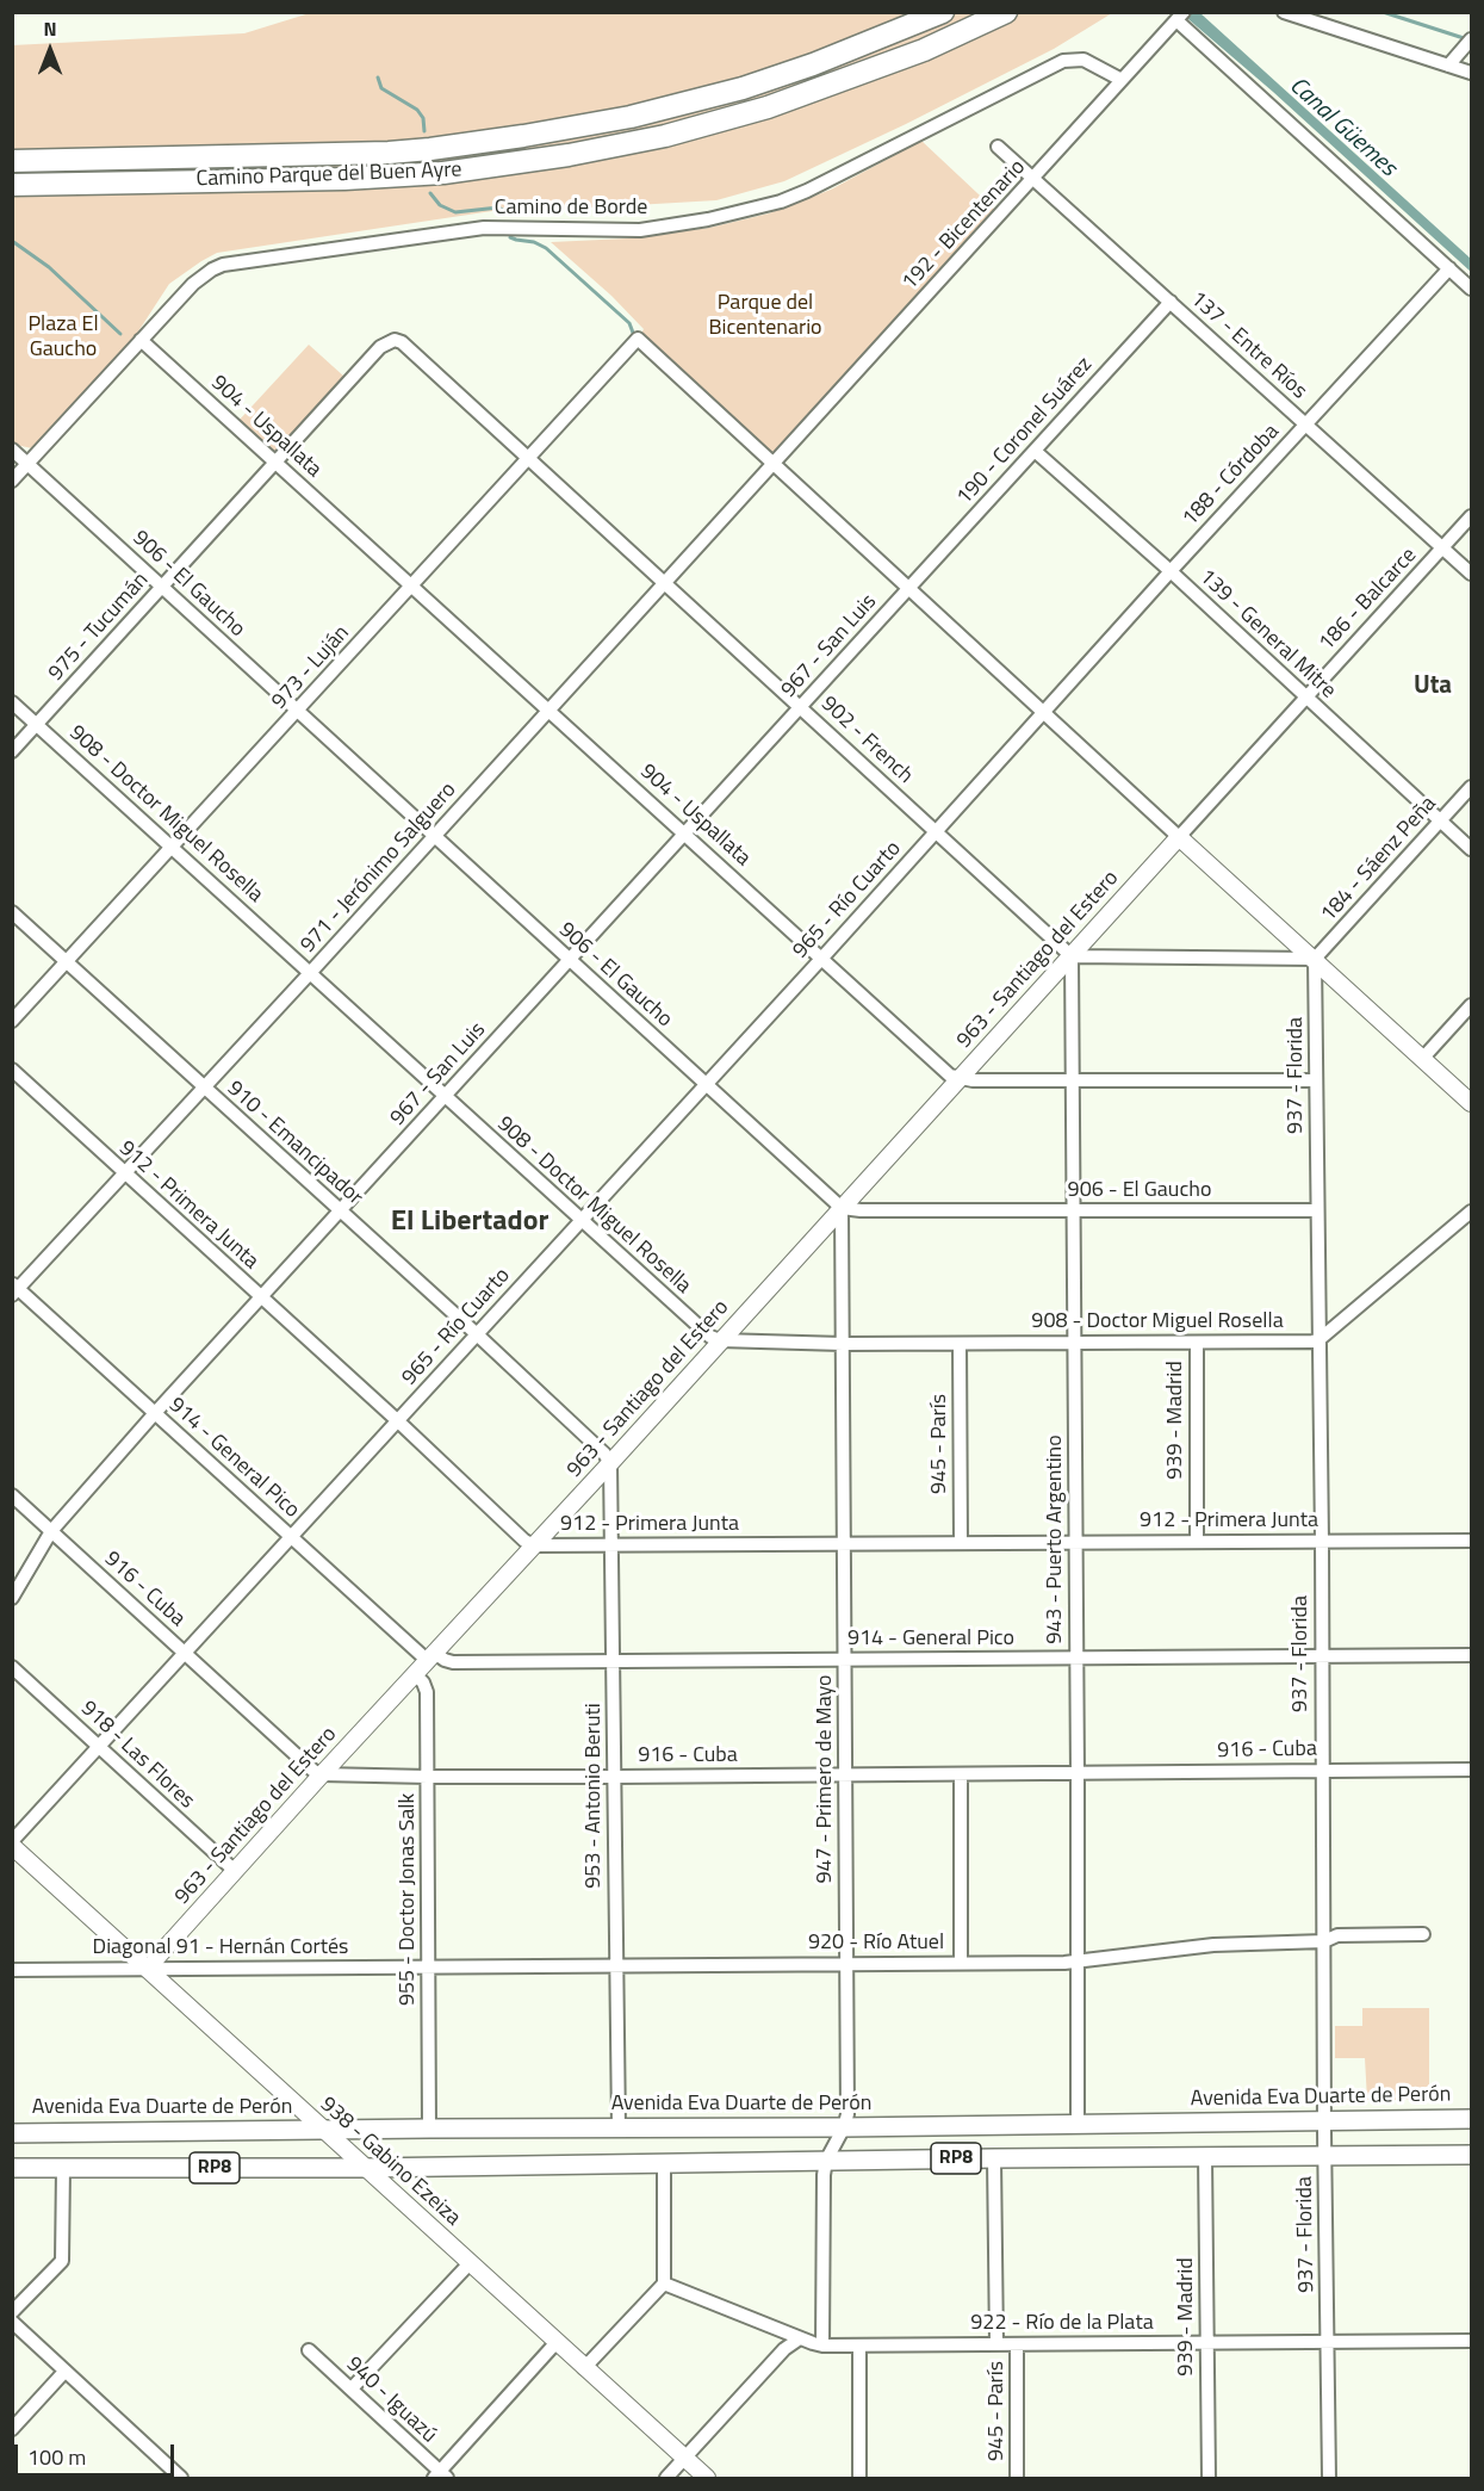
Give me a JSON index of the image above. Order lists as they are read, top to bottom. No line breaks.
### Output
{"streets":{"highway":["Camino Parque del Buen Ayre"],"main road":["Avenida Eva Duarte de Perón","RP8"],"street":["Camino de Borde","192 - Bicentenario","137 - Entre Ríos","904 - Uspallata","190 - Coronel Suárez","188 - Córdoba","906 - El Gaucho","186 - Balcarce","975 - Tucumán","139 - General Mitre","967 - San Luis","973 - Luján","902 - French","908 - Doctor Miguel Rosella","184 - Sáenz Peña","971 - Jerónimo Salguero","965 - Río Cuarto","963 - Santiago del Estero","937 - Florida","910 - Emancipador","912 - Primera Junta","939 - Madrid","945 - París","914 - General Pico","943 - Puerto Argentino","916 - Cuba","918 - Las Flores","947 - Primero de Mayo","953 - Antonio Beruti","955 - Doctor Jonas Salk","920 - Río Atuel","Diagonal 91 - Hernán Cortés","938 - Gabino Ezeiza","922 - Río de la Plata","940 - Iguazú"]},"crossings":[["Camino de Borde","192 - Bicentenario"],["Camino de Borde","904 - Uspallata"],["Camino de Borde","906 - El Gaucho"],["192 - Bicentenario","137 - Entre Ríos"],["192 - Bicentenario","973 - Luján"],["192 - Bicentenario","971 - Jerónimo Salguero"],["137 - Entre Ríos","190 - Coronel Suárez"],["137 - Entre Ríos","188 - Córdoba"],["137 - Entre Ríos","186 - Balcarce"],["904 - Uspallata","975 - Tucumán"],["904 - Uspallata","967 - San Luis"],["904 - Uspallata","973 - Luján"],["904 - Uspallata","971 - Jerónimo Salguero"],["904 - Uspallata","965 - Río Cuarto"],["904 - Uspallata","963 - Santiago del Estero"],["190 - Coronel Suárez","139 - General Mitre"],["190 - Coronel Suárez","967 - San Luis"],["188 - Córdoba","139 - General Mitre"],["188 - Córdoba","965 - Río Cuarto"],["906 - El Gaucho","975 - Tucumán"],["906 - El Gaucho","967 - San Luis"],["906 - El Gaucho","973 - Luján"],["906 - El Gaucho","971 - Jerónimo Salguero"],["906 - El Gaucho","965 - Río Cuarto"],["906 - El Gaucho","963 - Santiago del Estero"],["906 - El Gaucho","937 - Florida"],["906 - El Gaucho","943 - Puerto Argentino"],["906 - El Gaucho","947 - Primero de Mayo"],["186 - Balcarce","139 - General Mitre"],["186 - Balcarce","963 - Santiago del Estero"],["975 - Tucumán","902 - French"],["975 - Tucumán","908 - Doctor Miguel Rosella"],["139 - General Mitre","184 - Sáenz Peña"],["967 - San Luis","902 - French"],["967 - San Luis","908 - Doctor Miguel Rosella"],["967 - San Luis","910 - Emancipador"],["967 - San Luis","912 - Primera Junta"],["967 - San Luis","914 - General Pico"],["967 - San Luis","916 - Cuba"],["973 - Luján","902 - French"],["973 - Luján","908 - Doctor Miguel Rosella"],["973 - Luján","971 - Jerónimo Salguero"],["973 - Luján","910 - Emancipador"],["902 - French","971 - Jerónimo Salguero"],["902 - French","965 - Río Cuarto"],["902 - French","963 - Santiago del Estero"],["902 - French","943 - Puerto Argentino"],["908 - Doctor Miguel Rosella","971 - Jerónimo Salguero"],["908 - Doctor Miguel Rosella","965 - Río Cuarto"],["908 - Doctor Miguel Rosella","963 - Santiago del Estero"],["908 - Doctor Miguel Rosella","937 - Florida"],["908 - Doctor Miguel Rosella","939 - Madrid"],["908 - Doctor Miguel Rosella","945 - París"],["908 - Doctor Miguel Rosella","943 - Puerto Argentino"],["908 - Doctor Miguel Rosella","947 - Primero de Mayo"],["184 - Sáenz Peña","937 - Florida"],["971 - Jerónimo Salguero","910 - Emancipador"],["971 - Jerónimo Salguero","912 - Primera Junta"],["971 - Jerónimo Salguero","914 - General Pico"],["965 - Río Cuarto","910 - Emancipador"],["965 - Río Cuarto","912 - Primera Junta"],["965 - Río Cuarto","914 - General Pico"],["965 - Río Cuarto","916 - Cuba"],["965 - Río Cuarto","918 - Las Flores"],["965 - Río Cuarto","938 - Gabino Ezeiza"],["963 - Santiago del Estero","910 - Emancipador"],["963 - Santiago del Estero","912 - Primera Junta"],["963 - Santiago del Estero","914 - General Pico"],["963 - Santiago del Estero","943 - Puerto Argentino"],["963 - Santiago del Estero","916 - Cuba"],["963 - Santiago del Estero","918 - Las Flores"],["963 - Santiago del Estero","947 - Primero de Mayo"],["963 - Santiago del Estero","953 - Antonio Beruti"],["963 - Santiago del Estero","955 - Doctor Jonas Salk"],["963 - Santiago del Estero","Diagonal 91 - Hernán Cortés"],["963 - Santiago del Estero","938 - Gabino Ezeiza"],["937 - Florida","912 - Primera Junta"],["937 - Florida","914 - General Pico"],["937 - Florida","916 - Cuba"],["937 - Florida","920 - Río Atuel"],["937 - Florida","Avenida Eva Duarte de Perón"],["937 - Florida","RP8"],["937 - Florida","922 - Río de la Plata"],["910 - Emancipador","953 - Antonio Beruti"],["912 - Primera Junta","939 - Madrid"],["912 - Primera Junta","945 - París"],["912 - Primera Junta","943 - Puerto Argentino"],["912 - Primera Junta","947 - Primero de Mayo"],["912 - Primera Junta","953 - Antonio Beruti"],["939 - Madrid","RP8"],["939 - Madrid","922 - Río de la Plata"],["945 - París","RP8"],["945 - París","922 - Río de la Plata"],["914 - General Pico","943 - Puerto Argentino"],["914 - General Pico","947 - Primero de Mayo"],["914 - General Pico","953 - Antonio Beruti"],["943 - Puerto Argentino","916 - Cuba"],["943 - Puerto Argentino","920 - Río Atuel"],["943 - Puerto Argentino","Avenida Eva Duarte de Perón"],["916 - Cuba","947 - Primero de Mayo"],["916 - Cuba","953 - Antonio Beruti"],["916 - Cuba","955 - Doctor Jonas Salk"],["947 - Primero de Mayo","920 - Río Atuel"],["947 - Primero de Mayo","Avenida Eva Duarte de Perón"],["947 - Primero de Mayo","RP8"],["947 - Primero de Mayo","922 - Río de la Plata"],["953 - Antonio Beruti","920 - Río Atuel"],["953 - Antonio Beruti","Avenida Eva Duarte de Perón"],["955 - Doctor Jonas Salk","920 - Río Atuel"],["955 - Doctor Jonas Salk","Diagonal 91 - Hernán Cortés"],["955 - Doctor Jonas Salk","Avenida Eva Duarte de Perón"],["920 - Río Atuel","Diagonal 91 - Hernán Cortés"],["Diagonal 91 - Hernán Cortés","938 - Gabino Ezeiza"],["Avenida Eva Duarte de Perón","938 - Gabino Ezeiza"],["RP8","938 - Gabino Ezeiza"]],"districts":["Uta","El Libertador"],"water":["Canal Güemes"],"parks":["Parque del Bicentenario","Plaza El Gaucho"],"scale_bar":"100 m","north":"top"}
